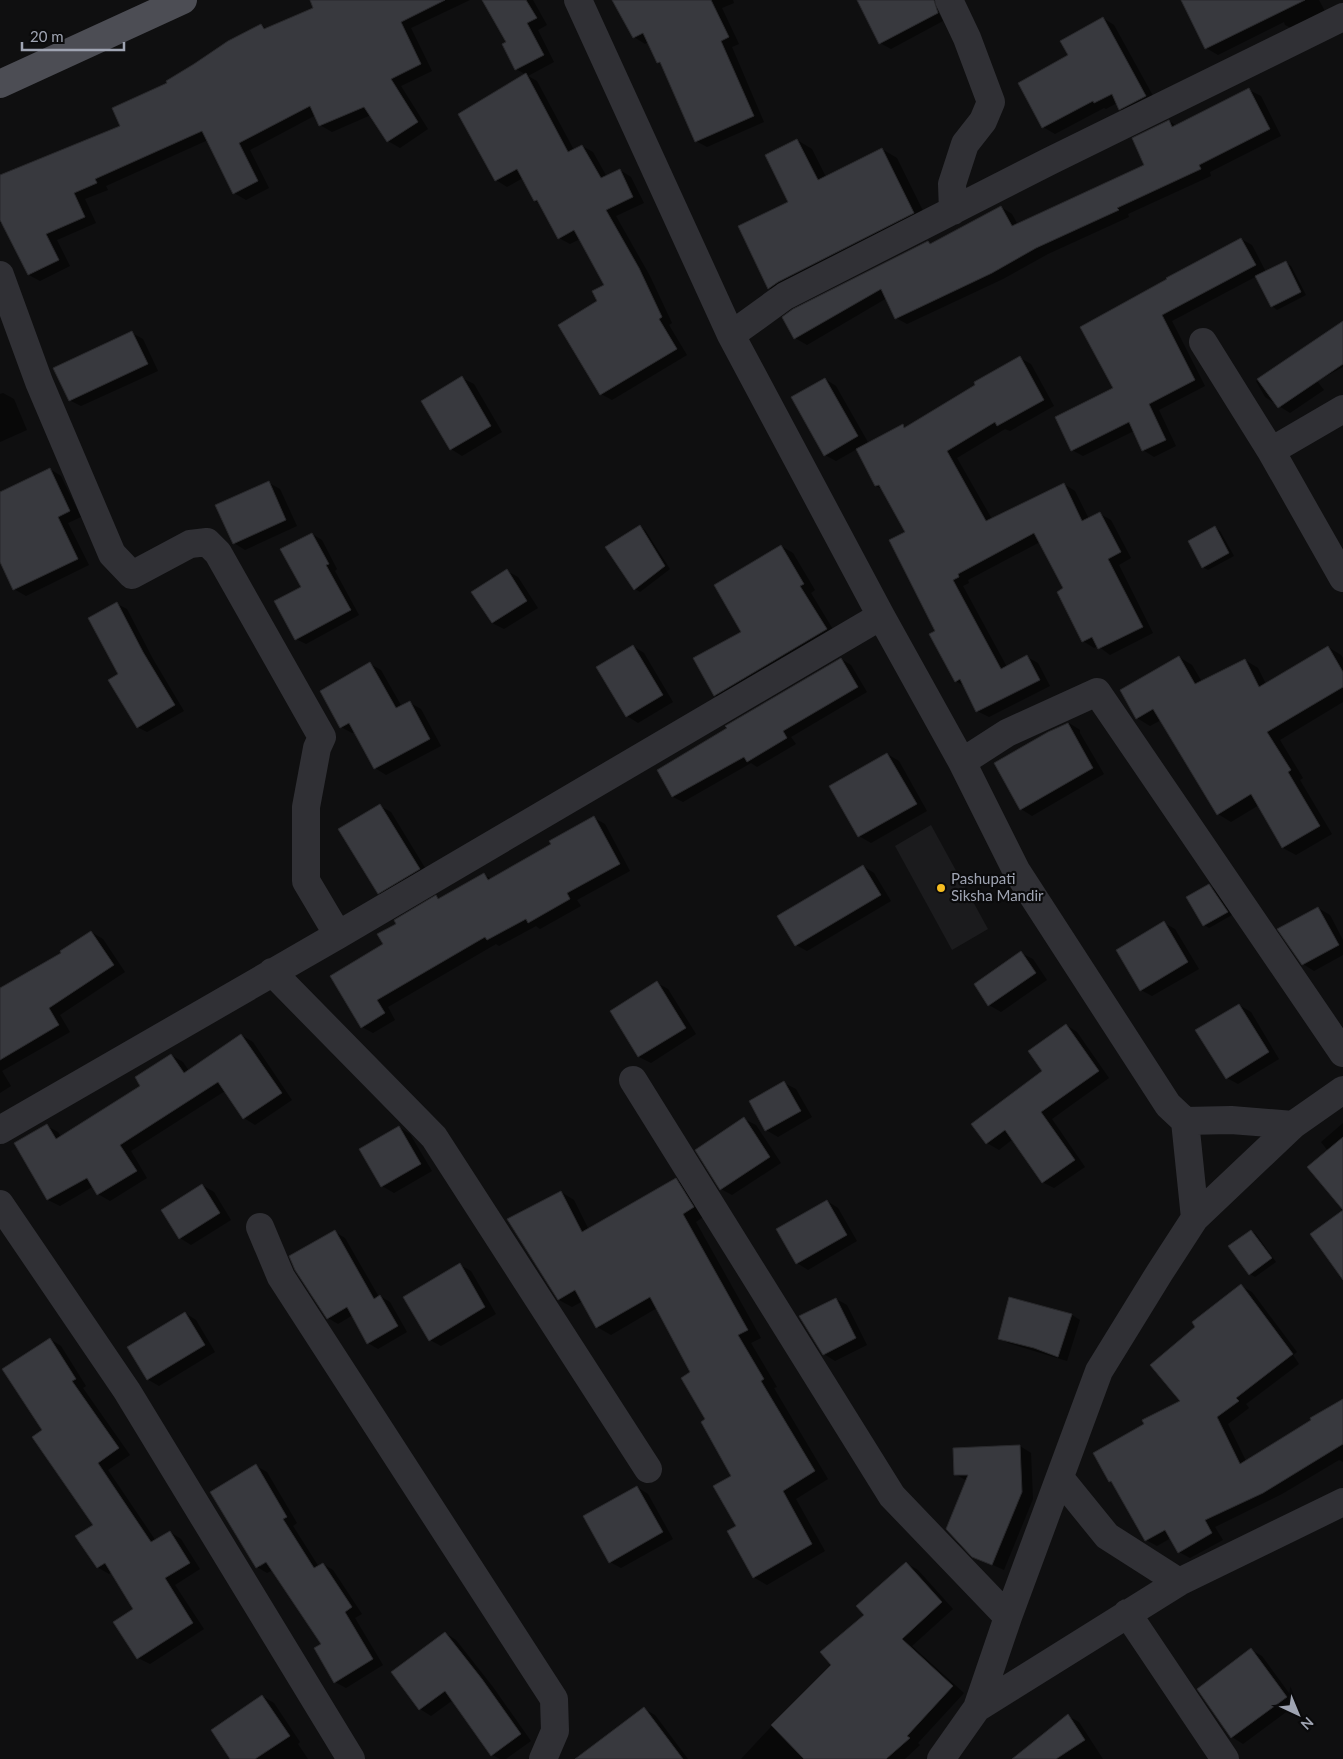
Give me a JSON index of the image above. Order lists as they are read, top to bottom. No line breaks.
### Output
{"places":["Pashupati Siksha Mandir"],"scale_bar":"20 m","north":"bottom right"}
